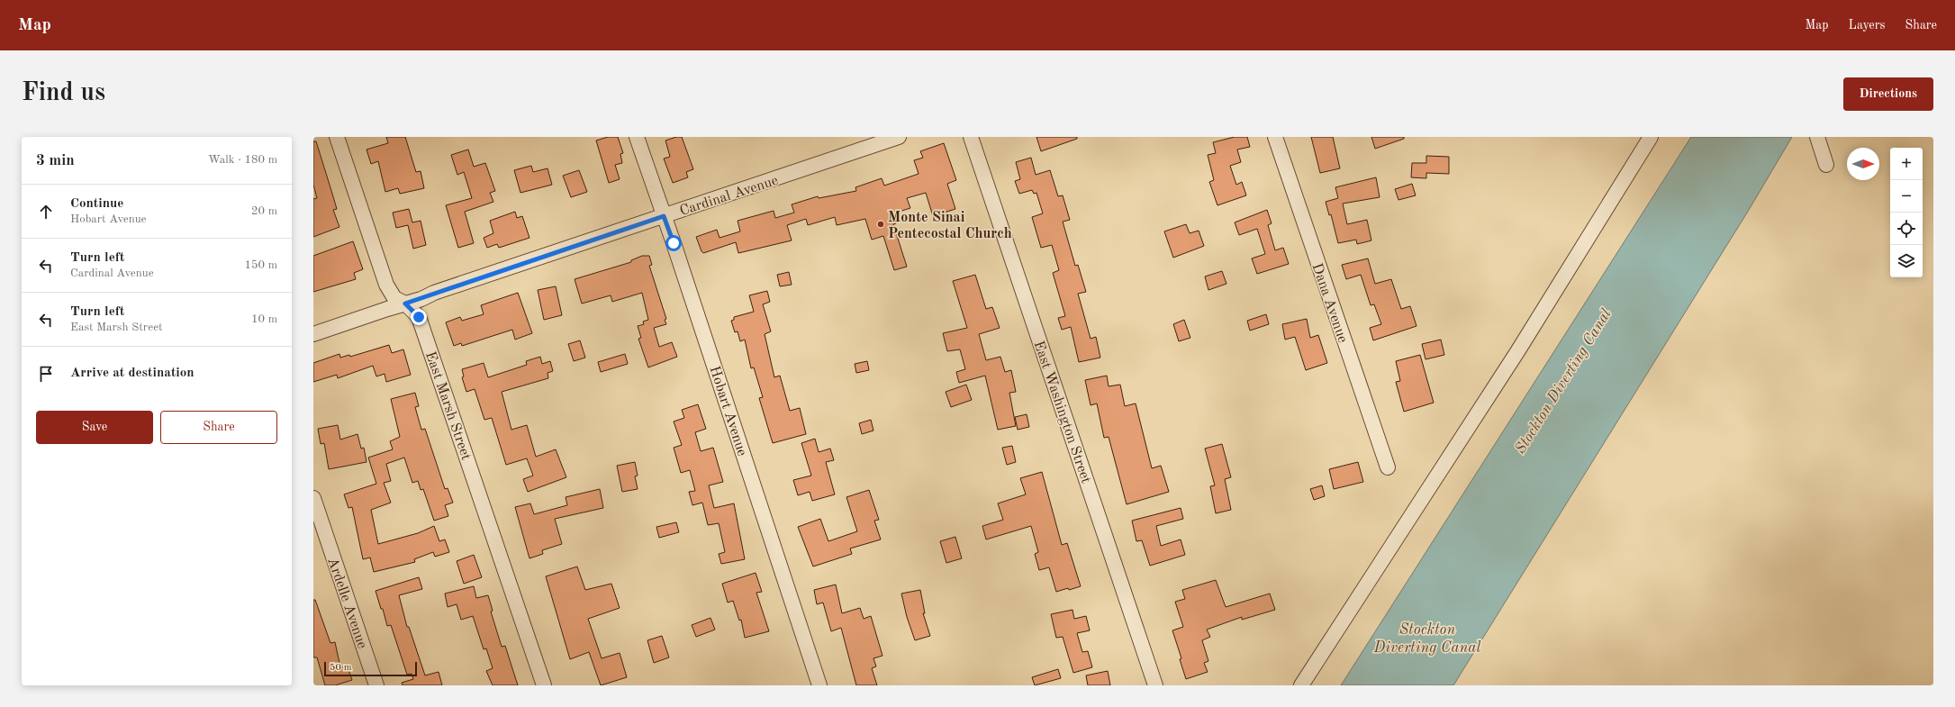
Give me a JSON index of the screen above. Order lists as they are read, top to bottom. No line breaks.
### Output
{"streets":{"street":["Cardinal Avenue","Dana Avenue","East Marsh Street","Hobart Avenue","East Washington Street","Ardelle Avenue"]},"crossings":[["Cardinal Avenue","East Marsh Street"],["Cardinal Avenue","Hobart Avenue"]],"water":["Stockton Diverting Canal"],"places":["Monte Sinai Pentecostal Church"],"scale_bar":"50 m","north":"right","page":{"header":"Map","nav":["Map","Layers","Share"],"buttons":["Directions",["Save","Share"]],"title":"Find us","heading":["3 min","Walk · 180 m"],"map_buttons":["+","−"],"list":[["Continue","Hobart Avenue","20 m"],["Turn left","Cardinal Avenue","150 m"],["Turn left","East Marsh Street","10 m"],"Arrive at destination"],"scale":"50 m"}}
